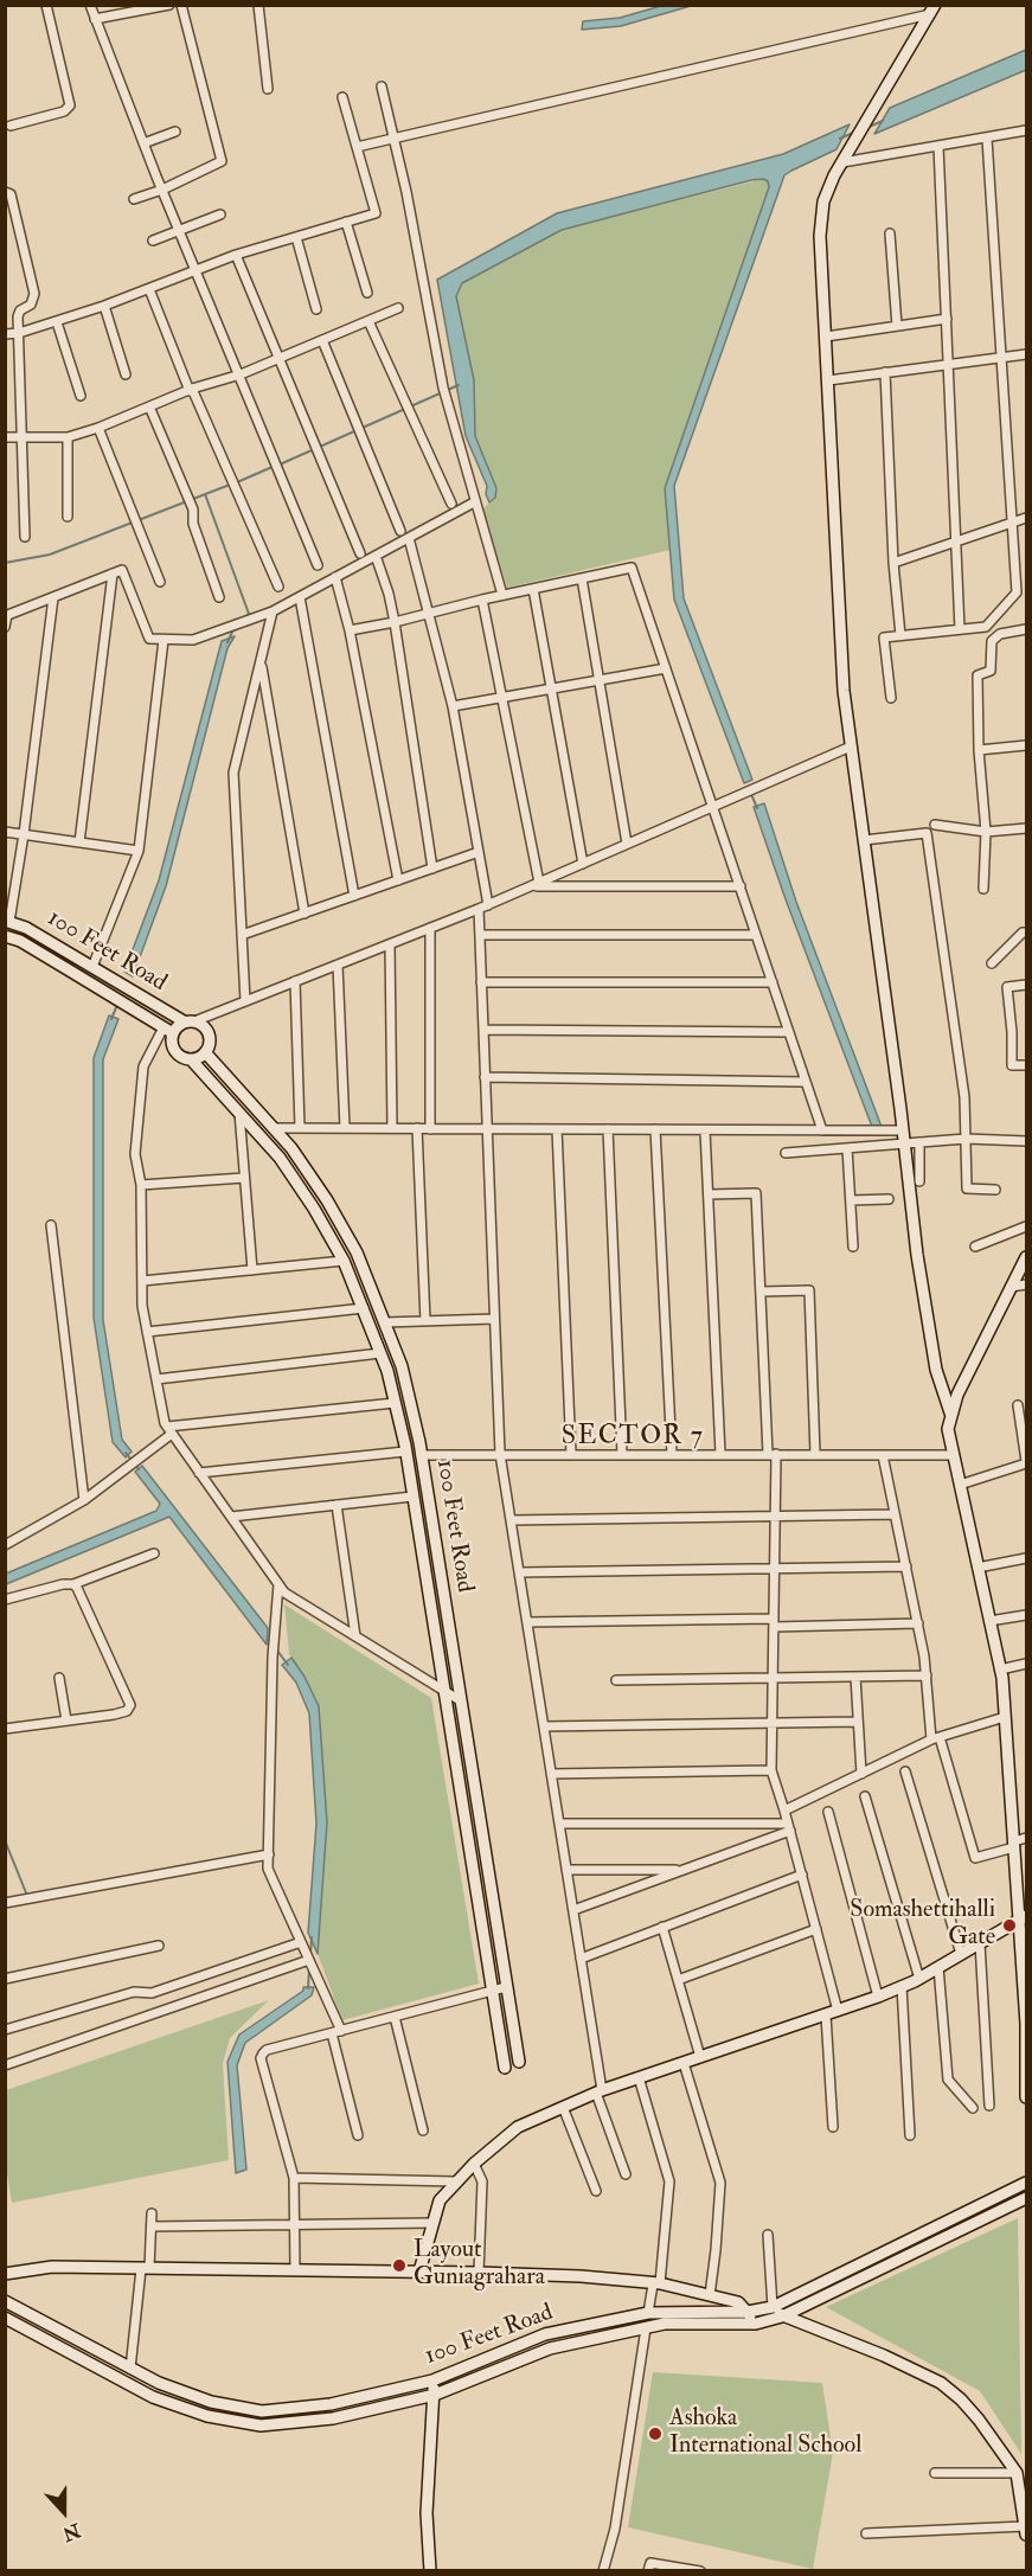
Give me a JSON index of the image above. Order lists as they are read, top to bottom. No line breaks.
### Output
{"streets":{"main road":["100 Feet Road"]},"districts":["SECTOR 7"],"places":["Somashettihalli Gate","Layout Guniagrahara","Ashoka International School"],"north":"bottom"}
